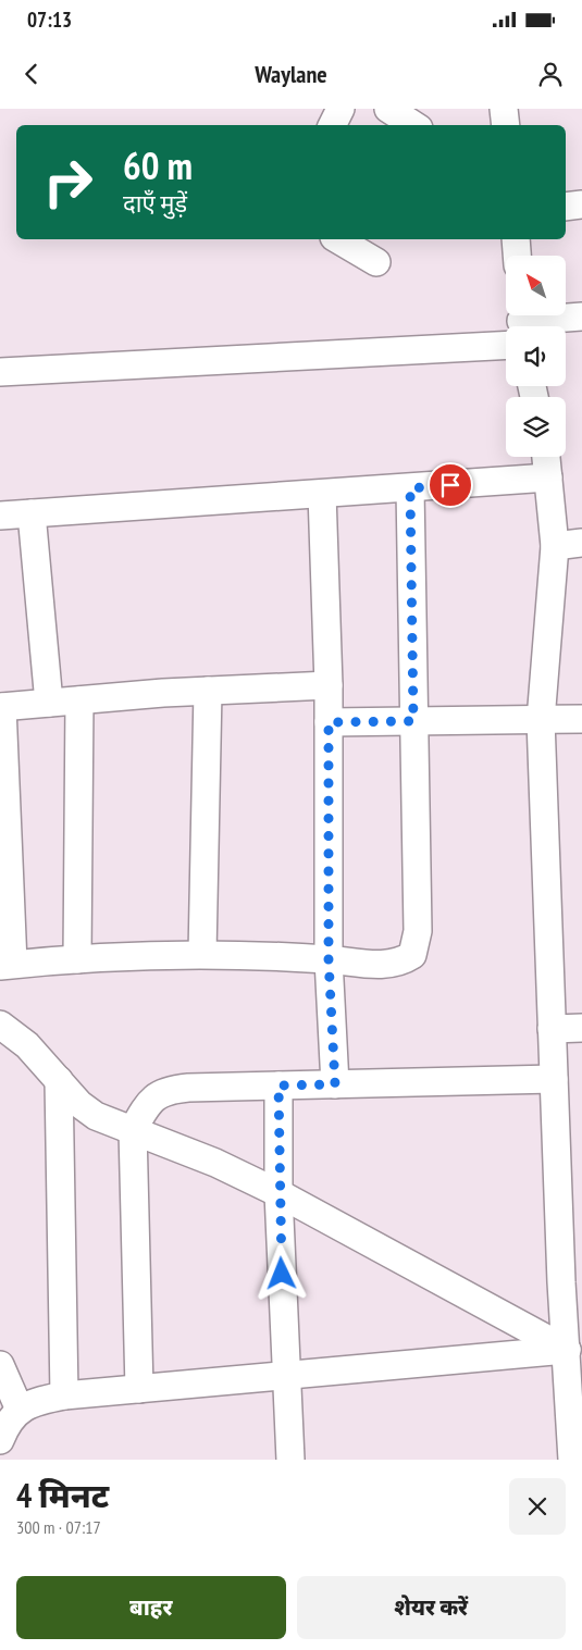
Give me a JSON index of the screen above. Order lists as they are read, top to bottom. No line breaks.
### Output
{"north":"top left","page":{"status":"07:13","header":"Waylane","turn":["60 m","दाएँ मुड़ें"],"heading":["4 मिनट","300 m · 07:17"],"buttons":["बाहर","शेयर करें"]}}
